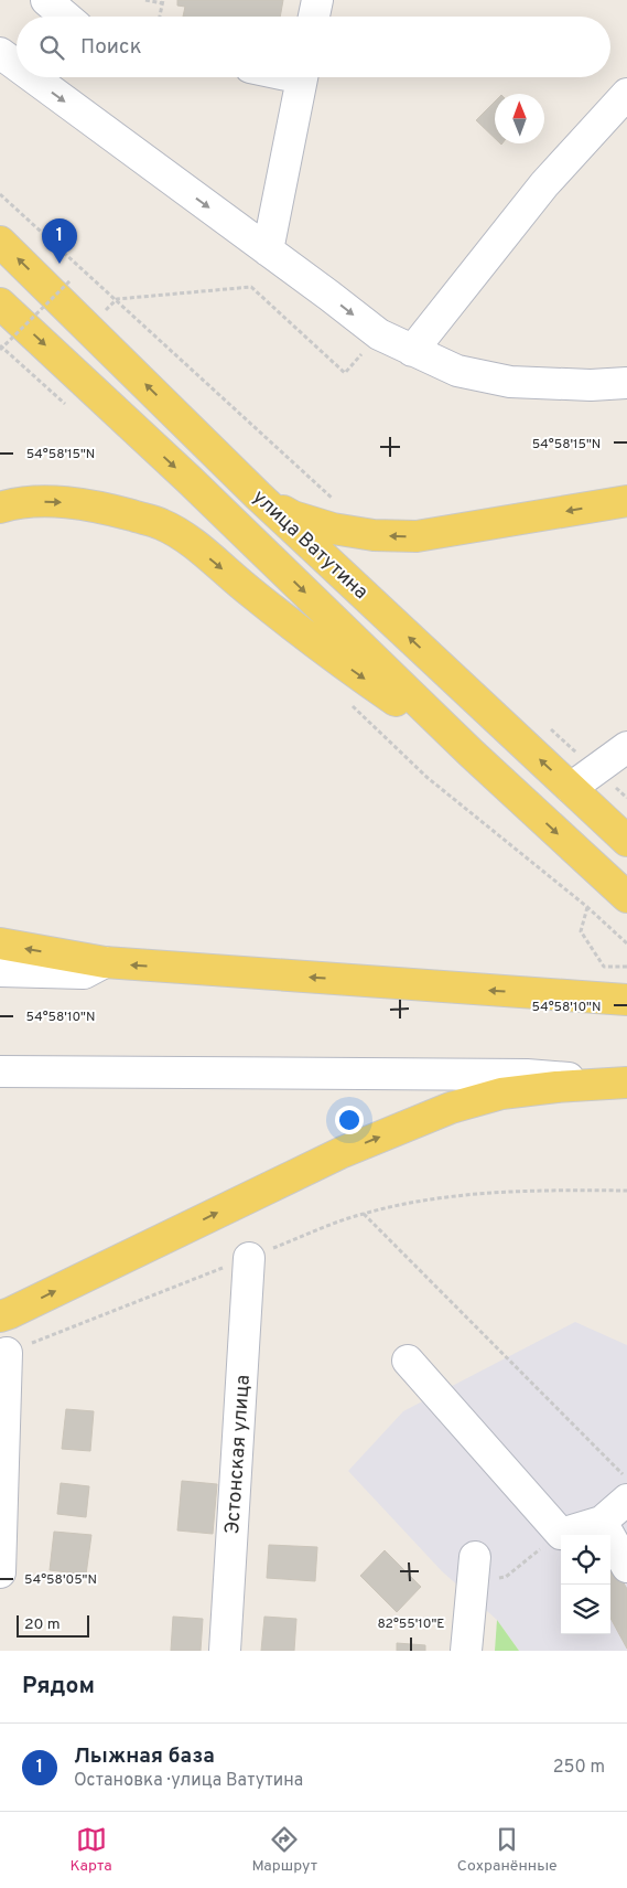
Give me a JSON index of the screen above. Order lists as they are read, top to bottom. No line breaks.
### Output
{"streets":{"main road":["улица Ватутина"],"street":["Эстонская улица"]},"scale_bar":"20 m","north":"top","page":{"search":"Поиск","pins":"1","scale":"20 m","heading":"Рядом","list":[{"mark":"1","name":"Лыжная база","note":"Остановка · улица Ватутина","value":"250 m"}],"nav":["Карта","Маршрут","Сохранённые"]},"coordinates":["54°58'15\"N","54°58'10\"N","54°58'05\"N","82°55'10\"E"]}
